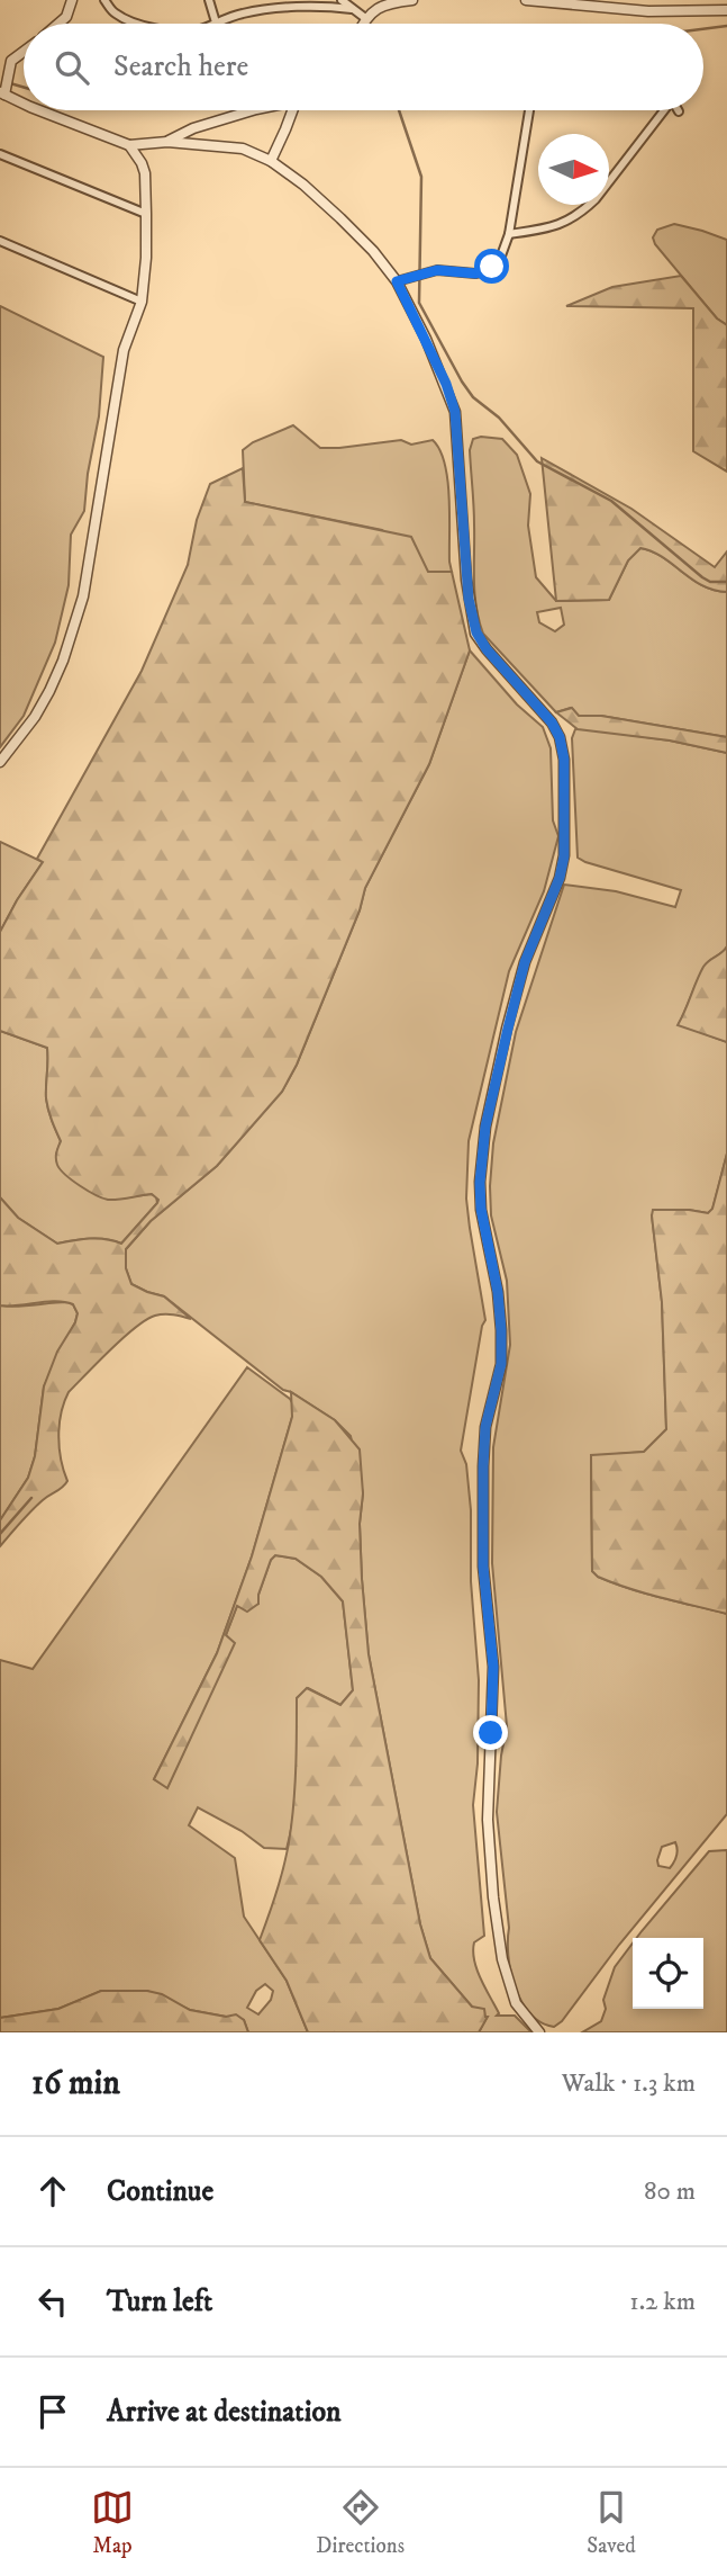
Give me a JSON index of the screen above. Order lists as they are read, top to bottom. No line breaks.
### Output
{"north":"right","page":{"search":"Search here","heading":["16 min","Walk · 1.3 km"],"list":[["Continue","80 m"],["Turn left","1.2 km"],"Arrive at destination"],"nav":["Map","Directions","Saved"]}}
